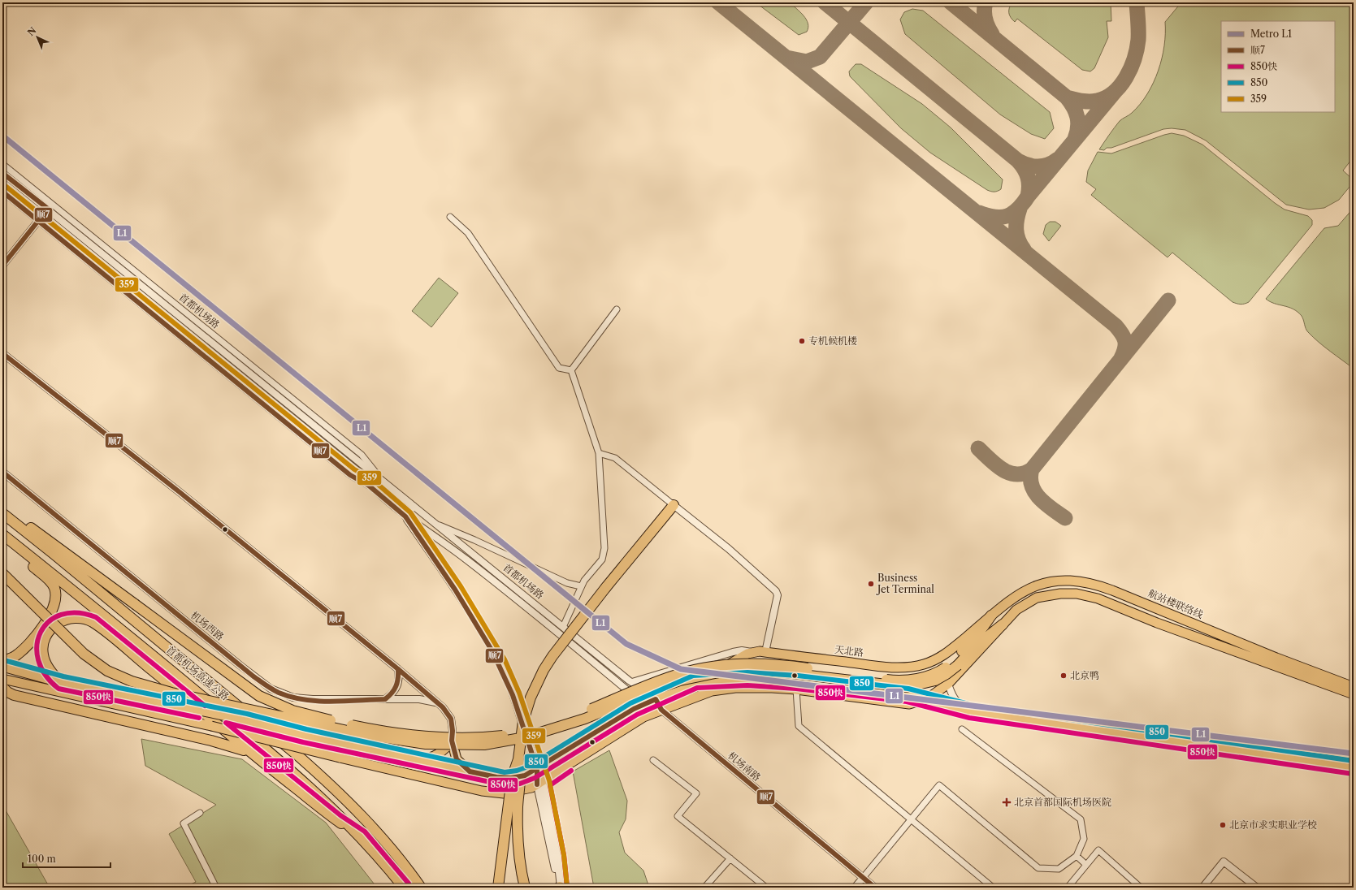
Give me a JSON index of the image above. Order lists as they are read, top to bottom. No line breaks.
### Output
{"streets":{"highway":["首都机场高速公路"],"main road":["航站楼联络线","天北路"],"street":["首都机场路","机场西路","机场南路"]},"crossings":[["首都机场路","天北路"],["首都机场路","机场南路"],["航站楼联络线","天北路"]],"places":{"other":["专机候机楼","Business Jet Terminal","北京鸭","北京市求实职业学校"],"health":["北京首都国际机场医院"]},"lines":["metro line L1","transit line 顺7","transit line 359","transit line 850快","transit line 850"],"legend":["Metro L1","顺7","850快","850","359"],"scale_bar":"100 m","north":"top left"}
